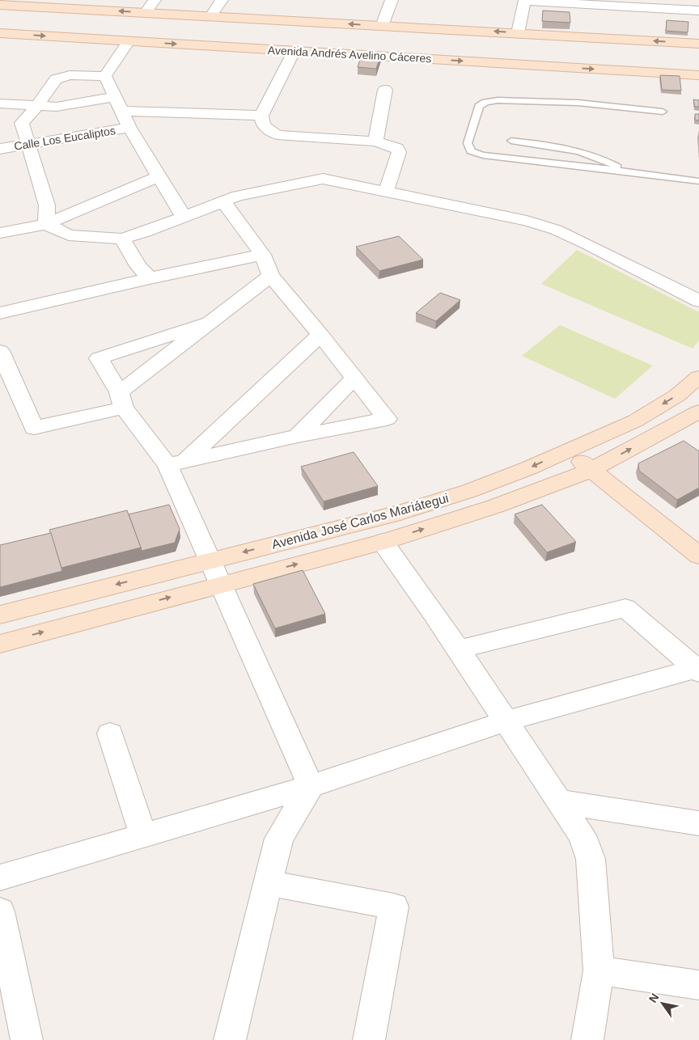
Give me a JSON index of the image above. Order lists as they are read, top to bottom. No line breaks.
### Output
{"streets":{"main road":["Avenida Andrés Avelino Cáceres","Avenida José Carlos Mariátegui"],"street":["Calle Los Eucaliptos"]},"north":"top left"}
